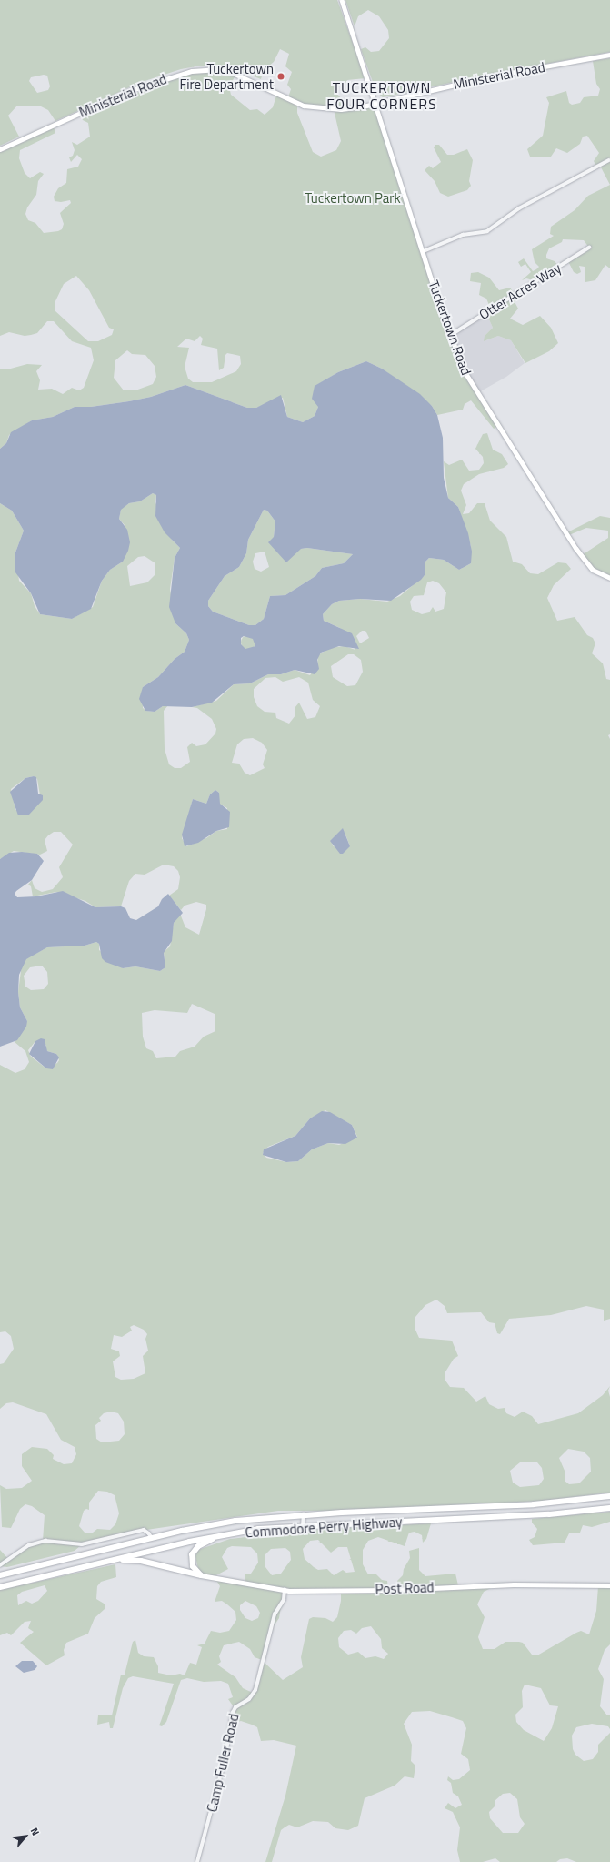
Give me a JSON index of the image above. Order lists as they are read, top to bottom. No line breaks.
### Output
{"streets":{"highway":["Commodore Perry Highway"],"street":["Ministerial Road","Otter Acres Way","Tuckertown Road","Post Road","Camp Fuller Road"]},"crossings":[["Ministerial Road","Tuckertown Road"],["Otter Acres Way","Tuckertown Road"],["Post Road","Camp Fuller Road"]],"districts":["TUCKERTOWN FOUR CORNERS"],"parks":["Tuckertown Park"],"places":["Tuckertown Fire Department"],"north":"top right"}
